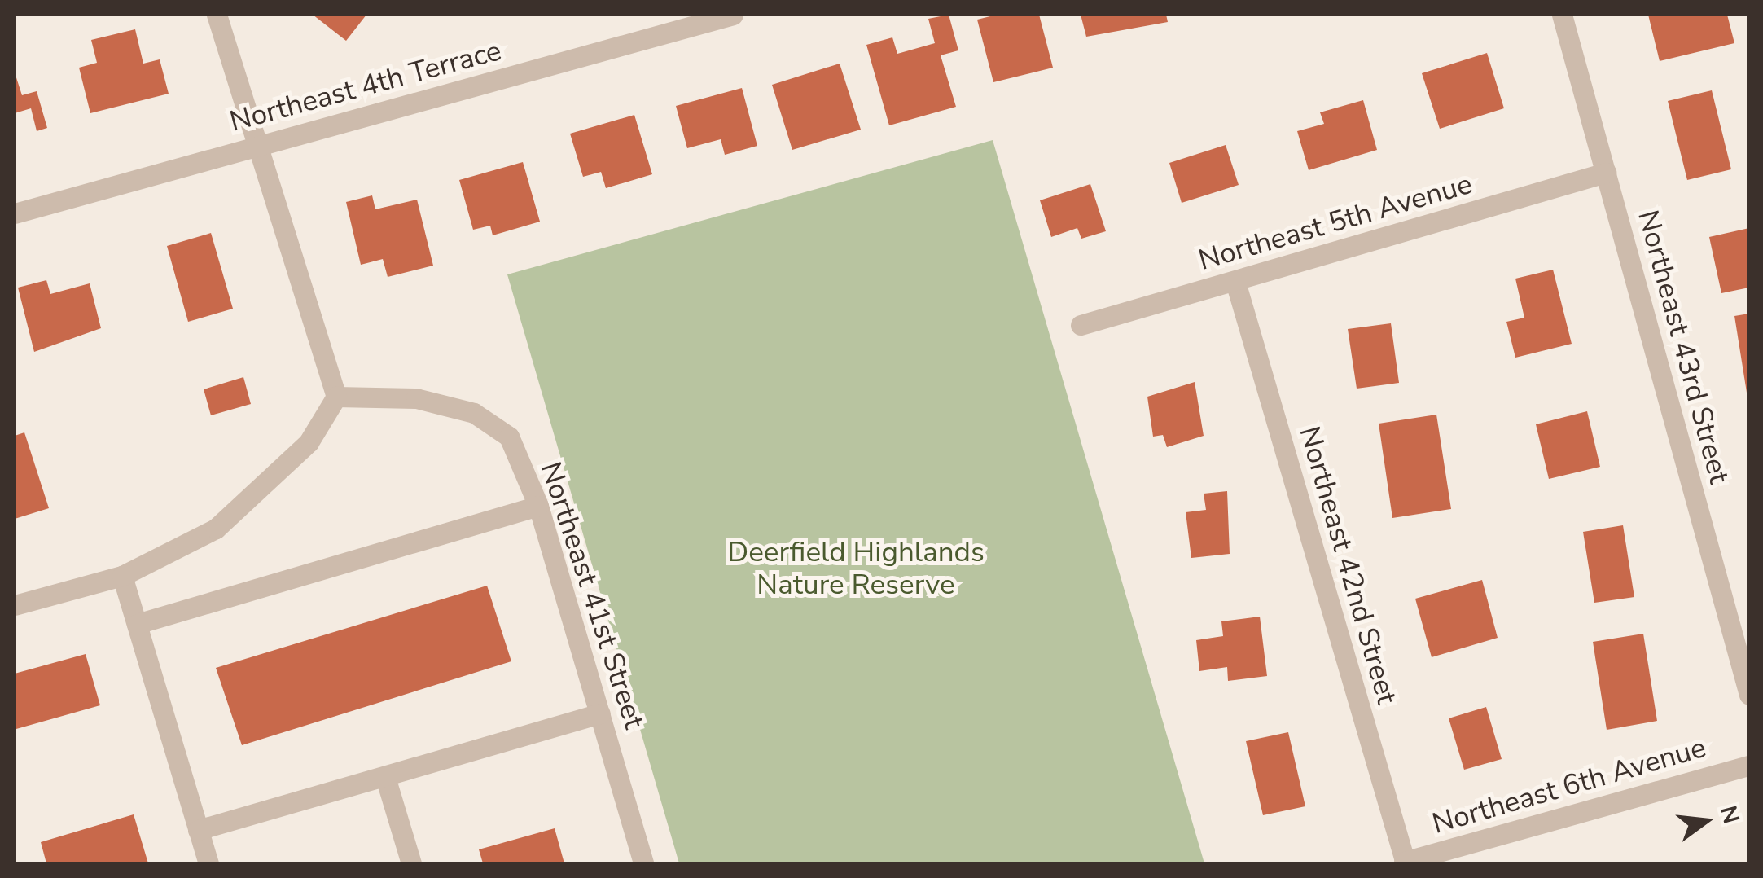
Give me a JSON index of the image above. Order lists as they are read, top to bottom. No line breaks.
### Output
{"streets":{"street":["Northeast 4th Terrace","Northeast 5th Avenue","Northeast 43rd Street","Northeast 42nd Street","Northeast 41st Street","Northeast 6th Avenue"]},"crossings":[["Northeast 5th Avenue","Northeast 43rd Street"],["Northeast 5th Avenue","Northeast 42nd Street"],["Northeast 42nd Street","Northeast 6th Avenue"]],"parks":["Deerfield Highlands Nature Reserve"],"north":"right"}
